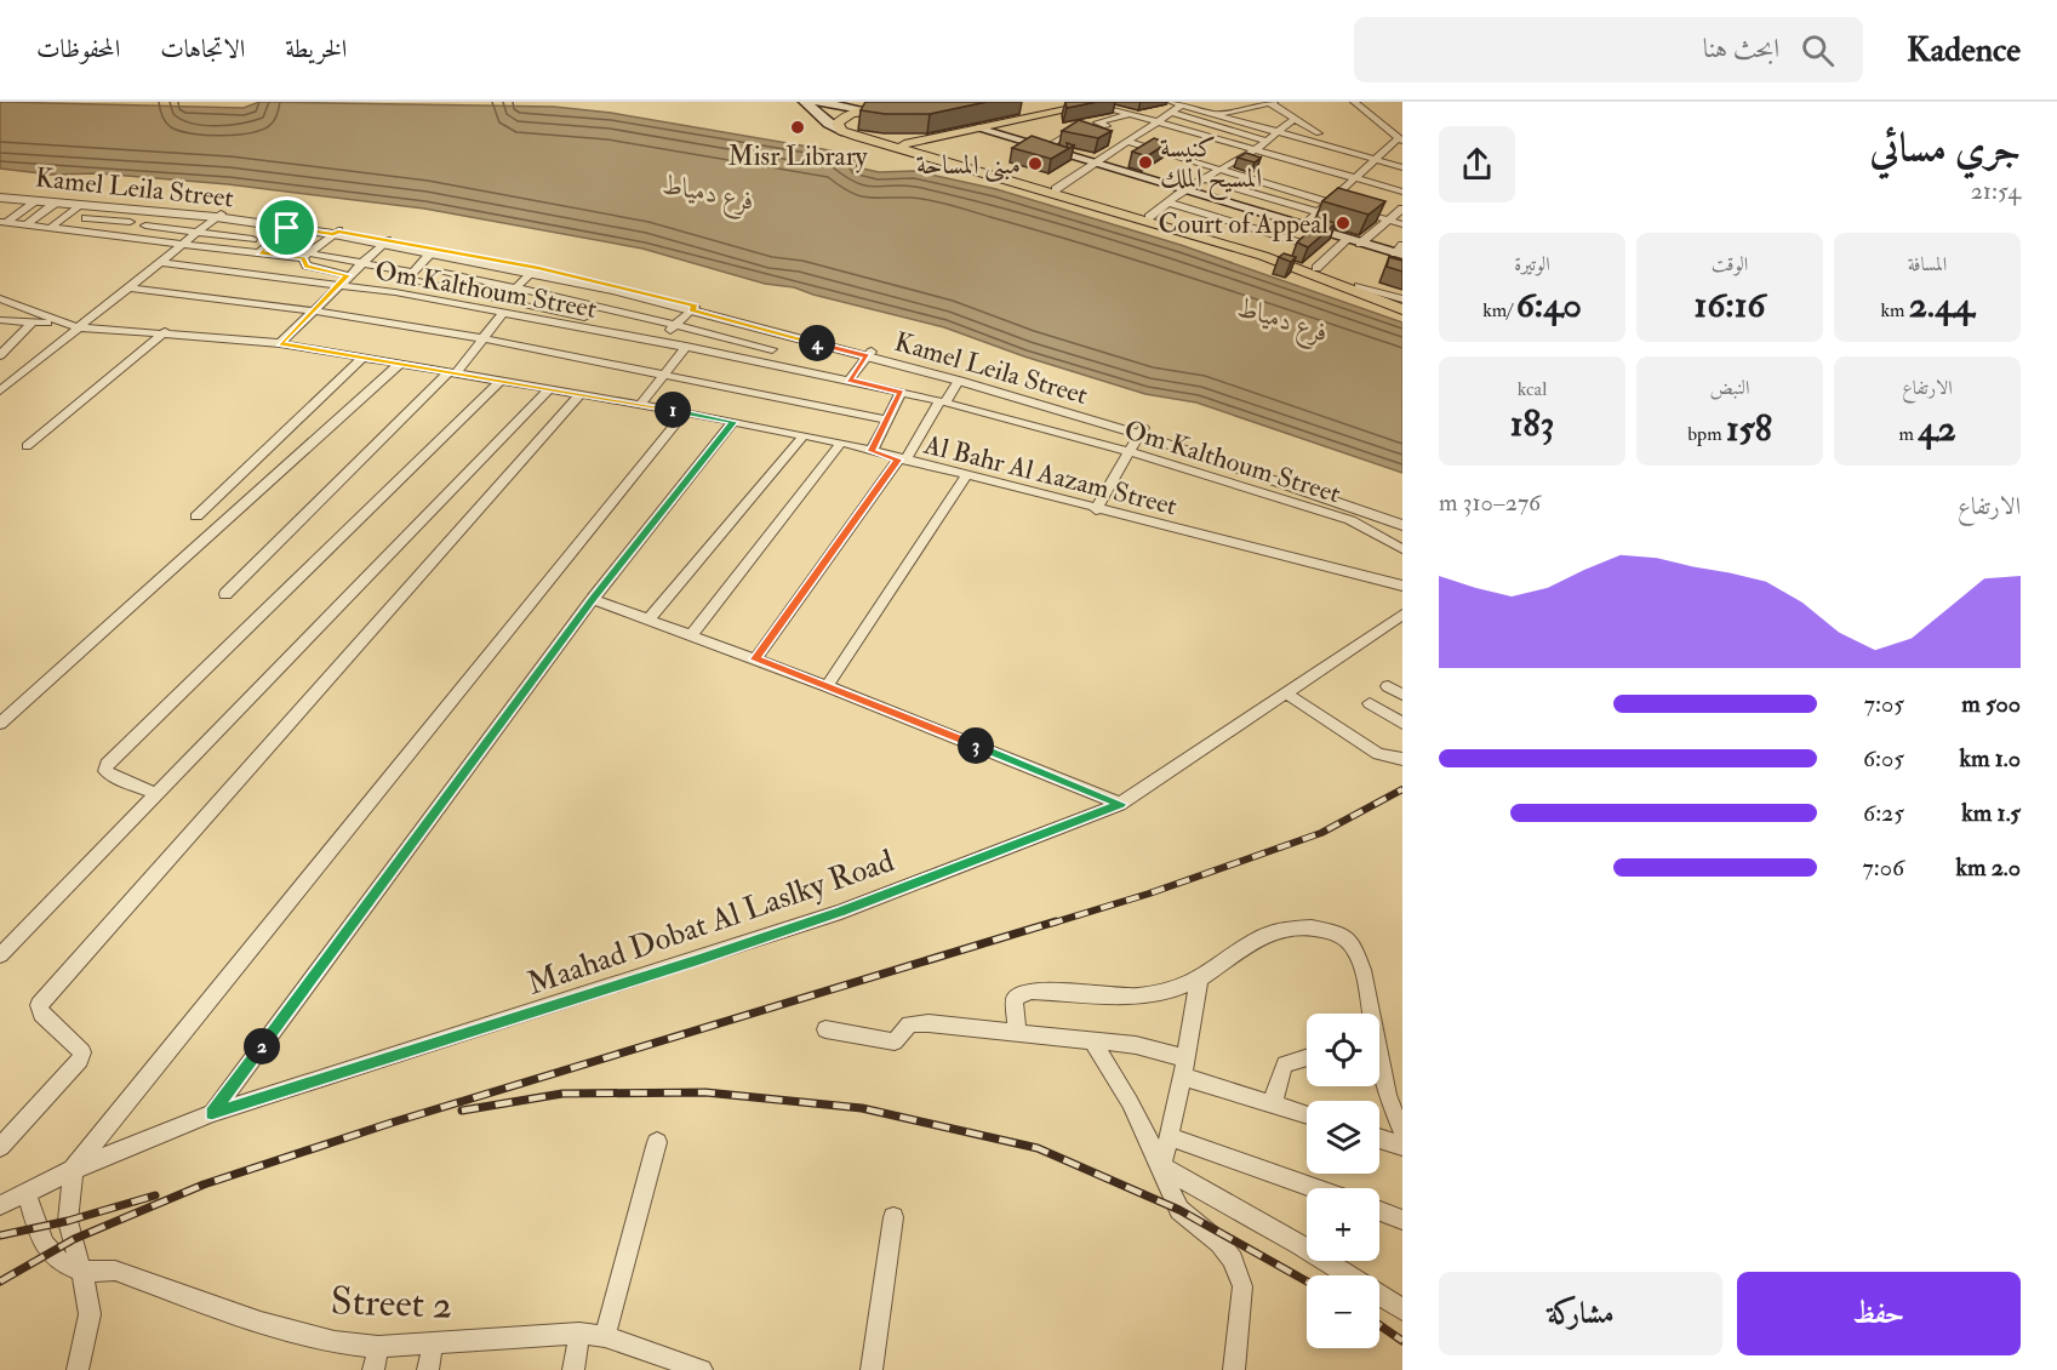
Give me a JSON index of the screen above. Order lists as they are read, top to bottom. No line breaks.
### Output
{"streets":{"street":["Kamel Leila Street","Om Kalthoum Street","Al Bahr Al Aazam Street","Maahad Dobat Al Laslky Road","Street 2"]},"water":["فرع دمياط"],"places":["Misr Library","كنيسة المسيح الملك","مبنى المساحة","Court of Appeal"],"page":{"header":"Kadence","search":"ابحث هنا","nav":["الخريطة","الاتجاهات","المحفوظات"],"heading":["جري مسائي","21:54"],"stats":[["المسافة","2.44 km"],["الوقت","16:16"],["الوتيرة","6:40 /km"],["الارتفاع","42 m"],["النبض","158 bpm"],["kcal","183"]],"pins":["4","1","3","2"],"chart":["الارتفاع","276–310 m"],"list":[{"name":"500 m","note":"7:05"},{"name":"1.0 km","note":"6:05"},{"name":"1.5 km","note":"6:25"},{"name":"2.0 km","note":"7:06"}],"map_buttons":["+","−"],"buttons":["حفظ","مشاركة"]}}
